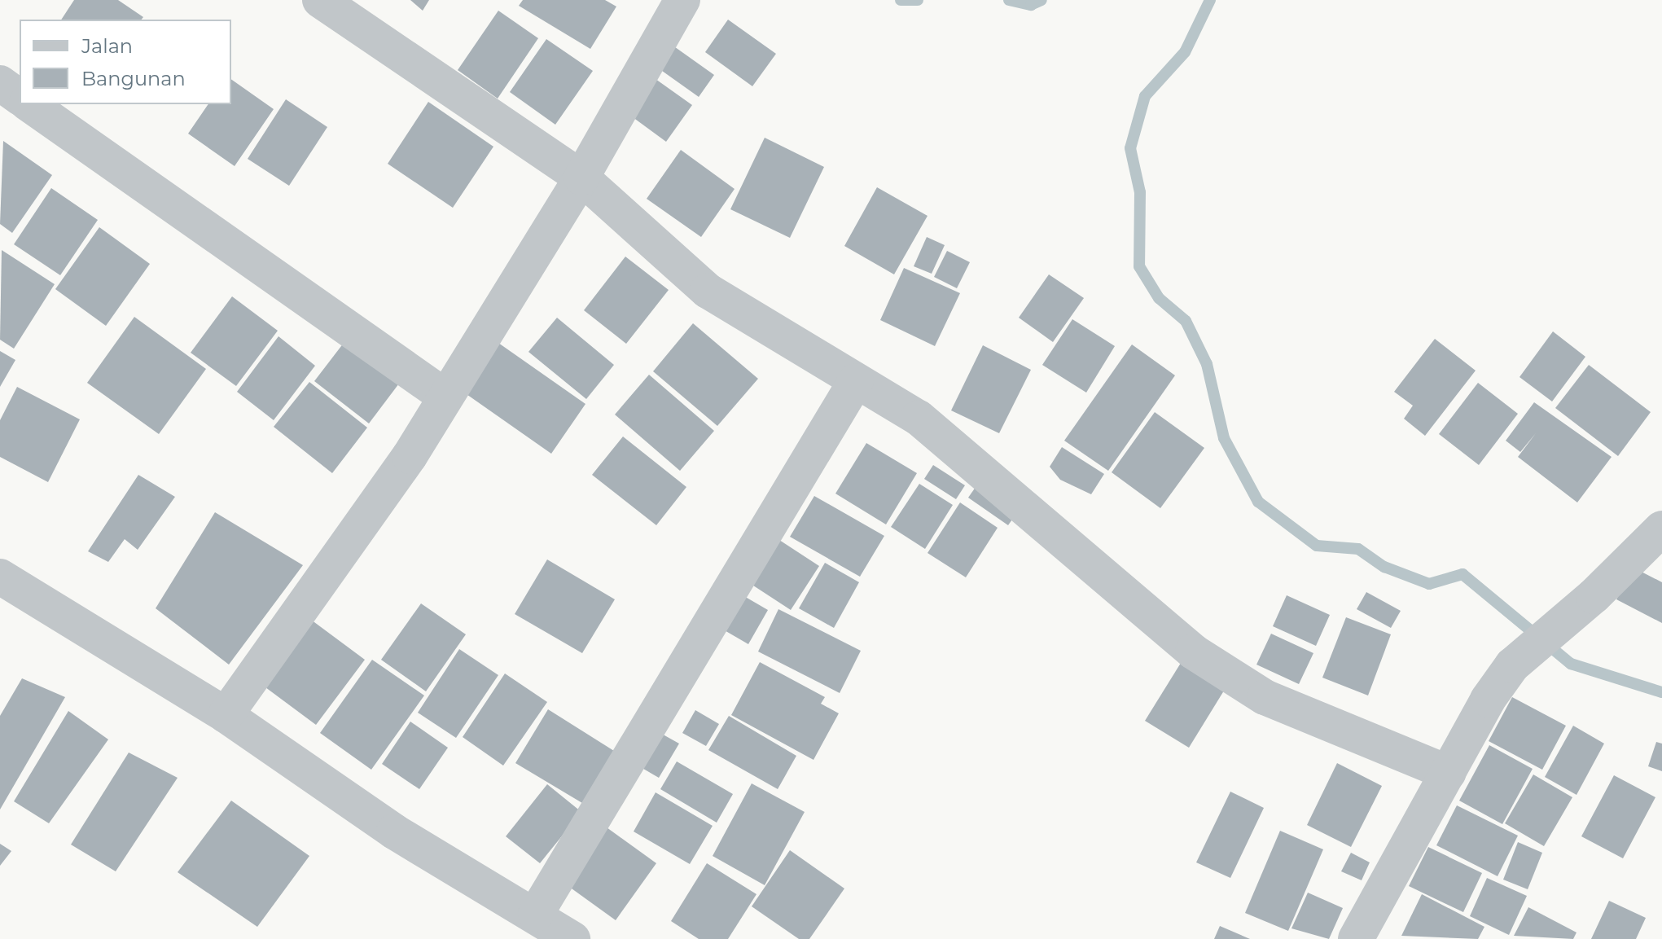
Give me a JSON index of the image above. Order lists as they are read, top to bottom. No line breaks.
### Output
{"legend":["Jalan","Bangunan"]}
